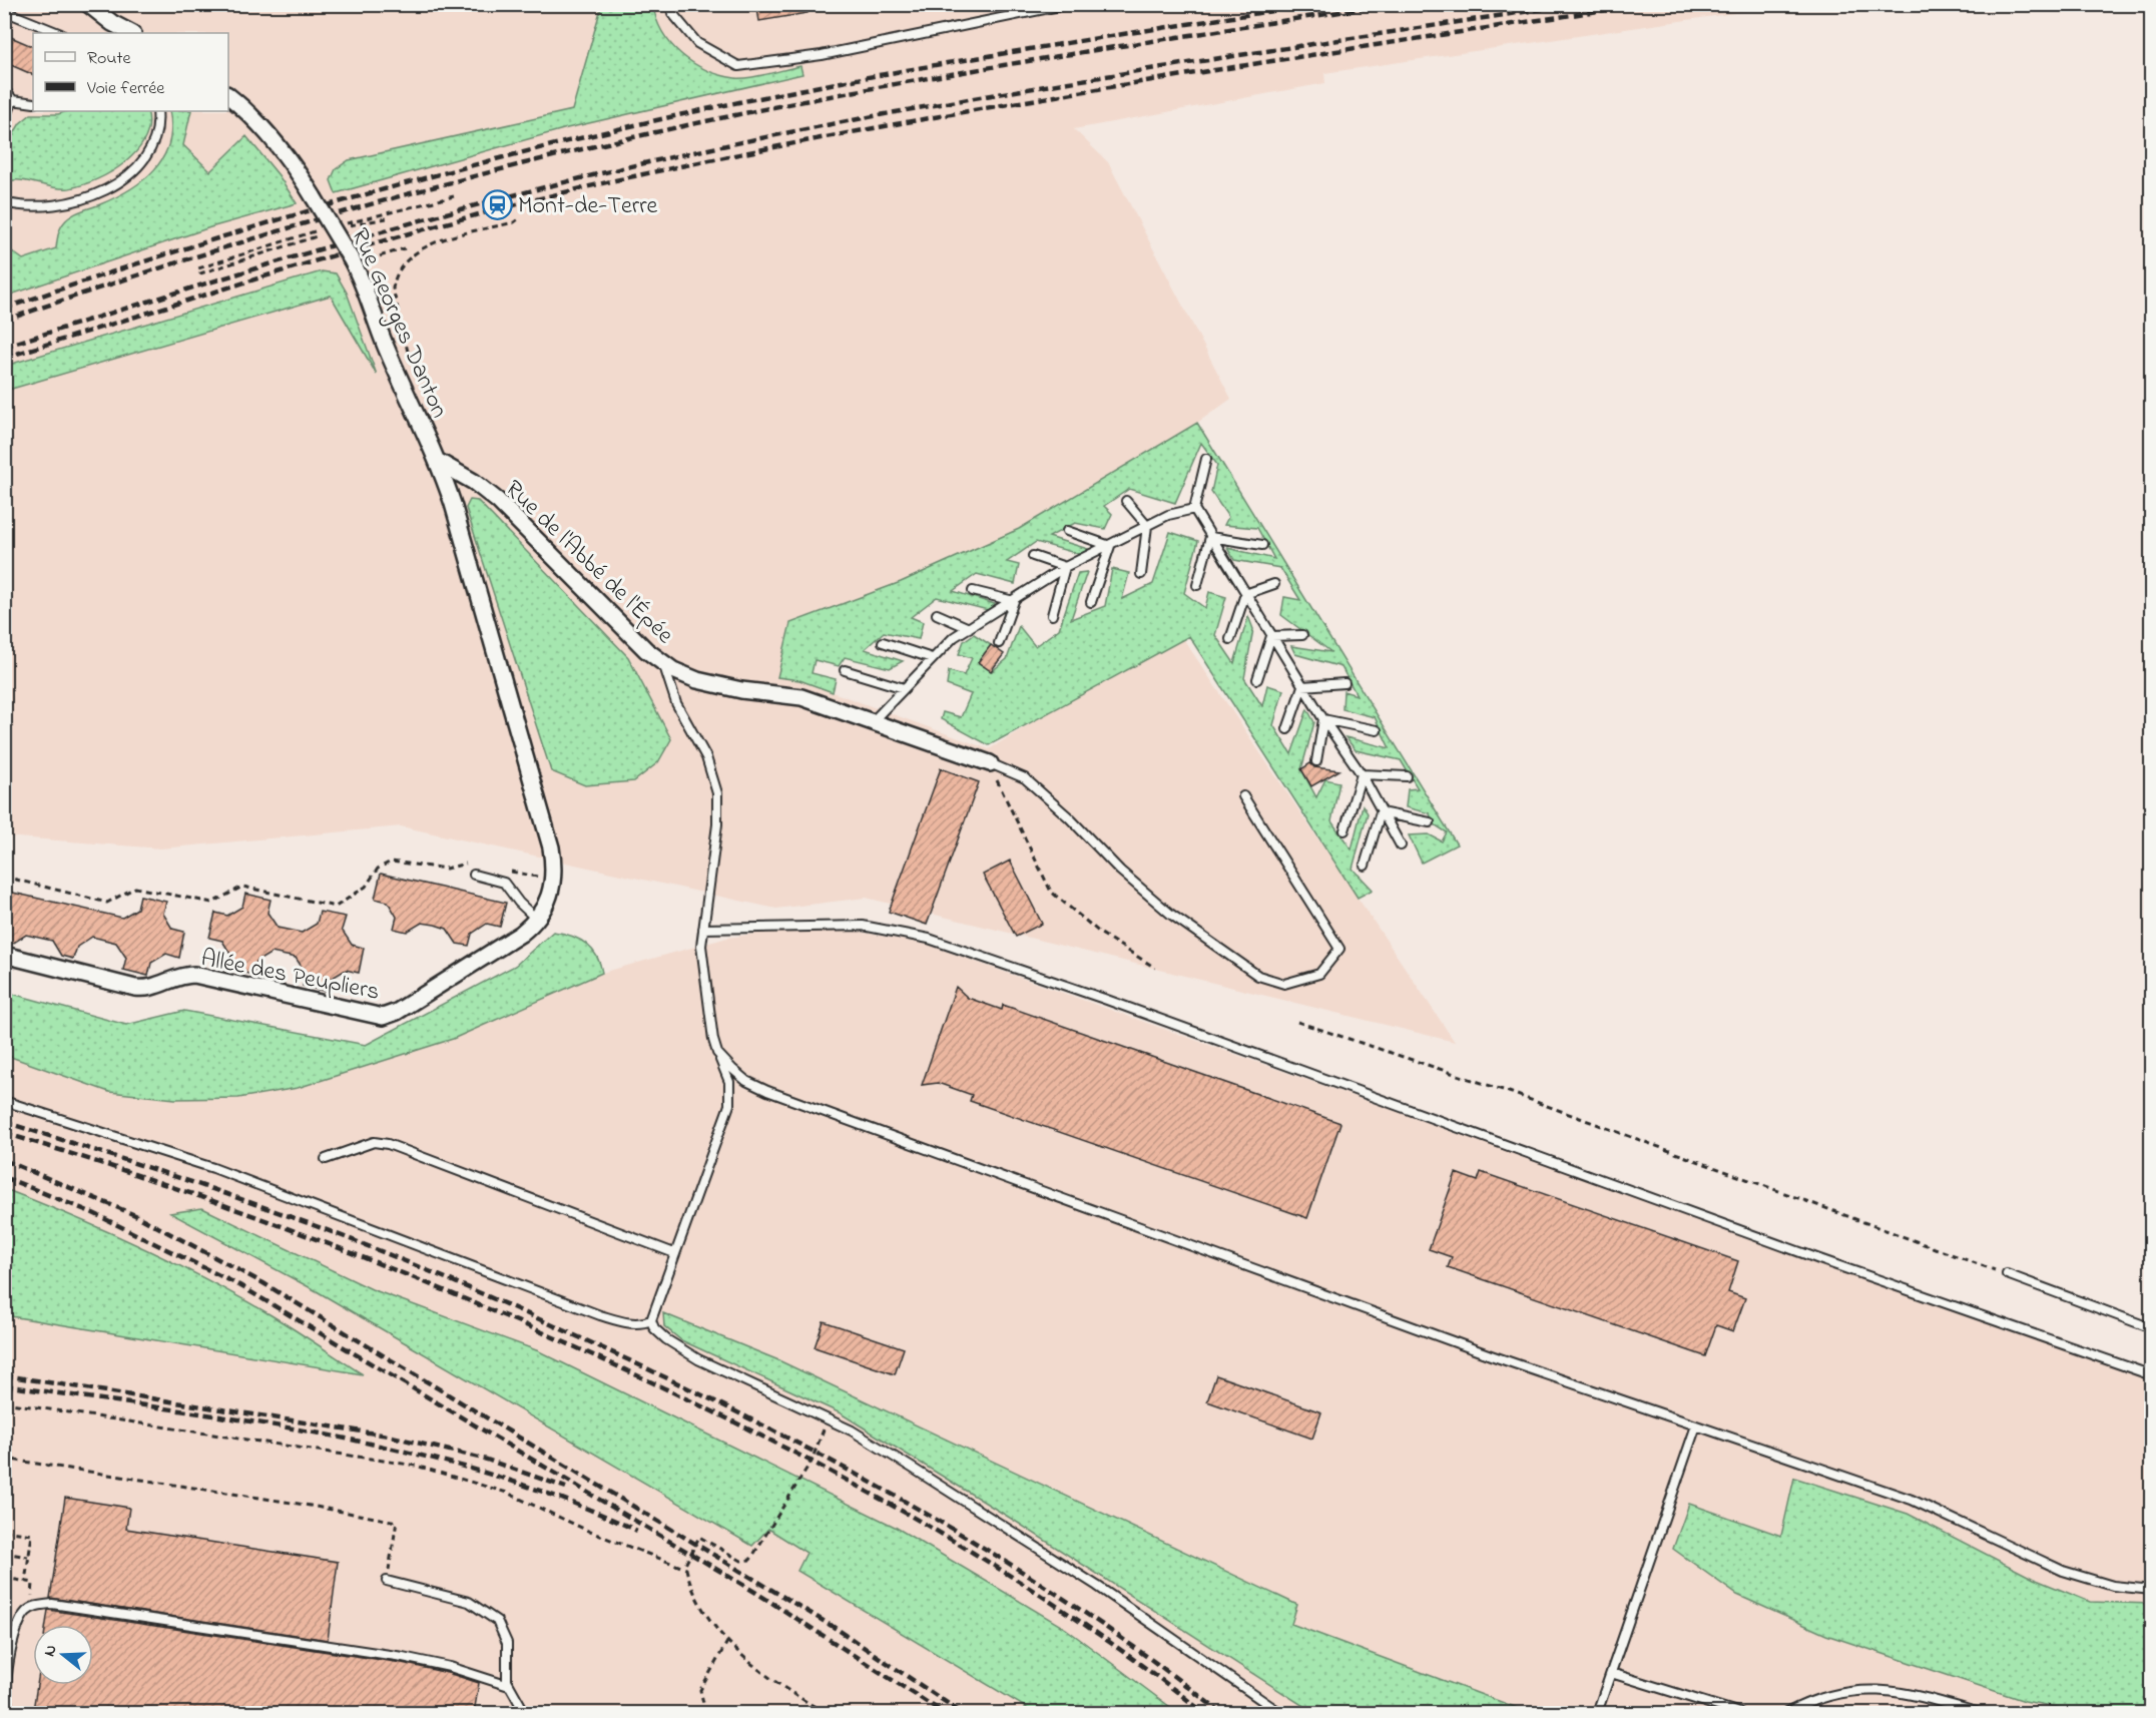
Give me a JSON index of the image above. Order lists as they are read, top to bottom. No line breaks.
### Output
{"streets":{"street":["Rue Georges Danton","Rue de l'Abbé de l'Épée","Allée des Peupliers"]},"crossings":[["Rue Georges Danton","Rue de l'Abbé de l'Épée"],["Rue Georges Danton","Allée des Peupliers"],["Rue de l'Abbé de l'Épée","Allée des Peupliers"]],"places":{"station":["Mont-de-Terre"]},"legend":["Route","Voie ferrée"],"north":"left"}
